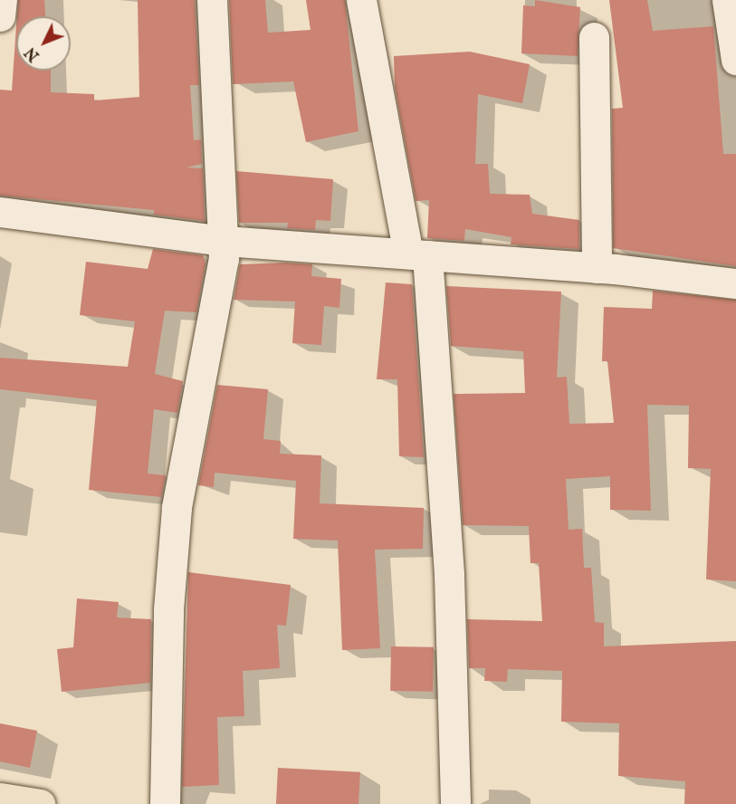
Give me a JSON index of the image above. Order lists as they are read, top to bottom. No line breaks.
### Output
{"north":"bottom left"}
